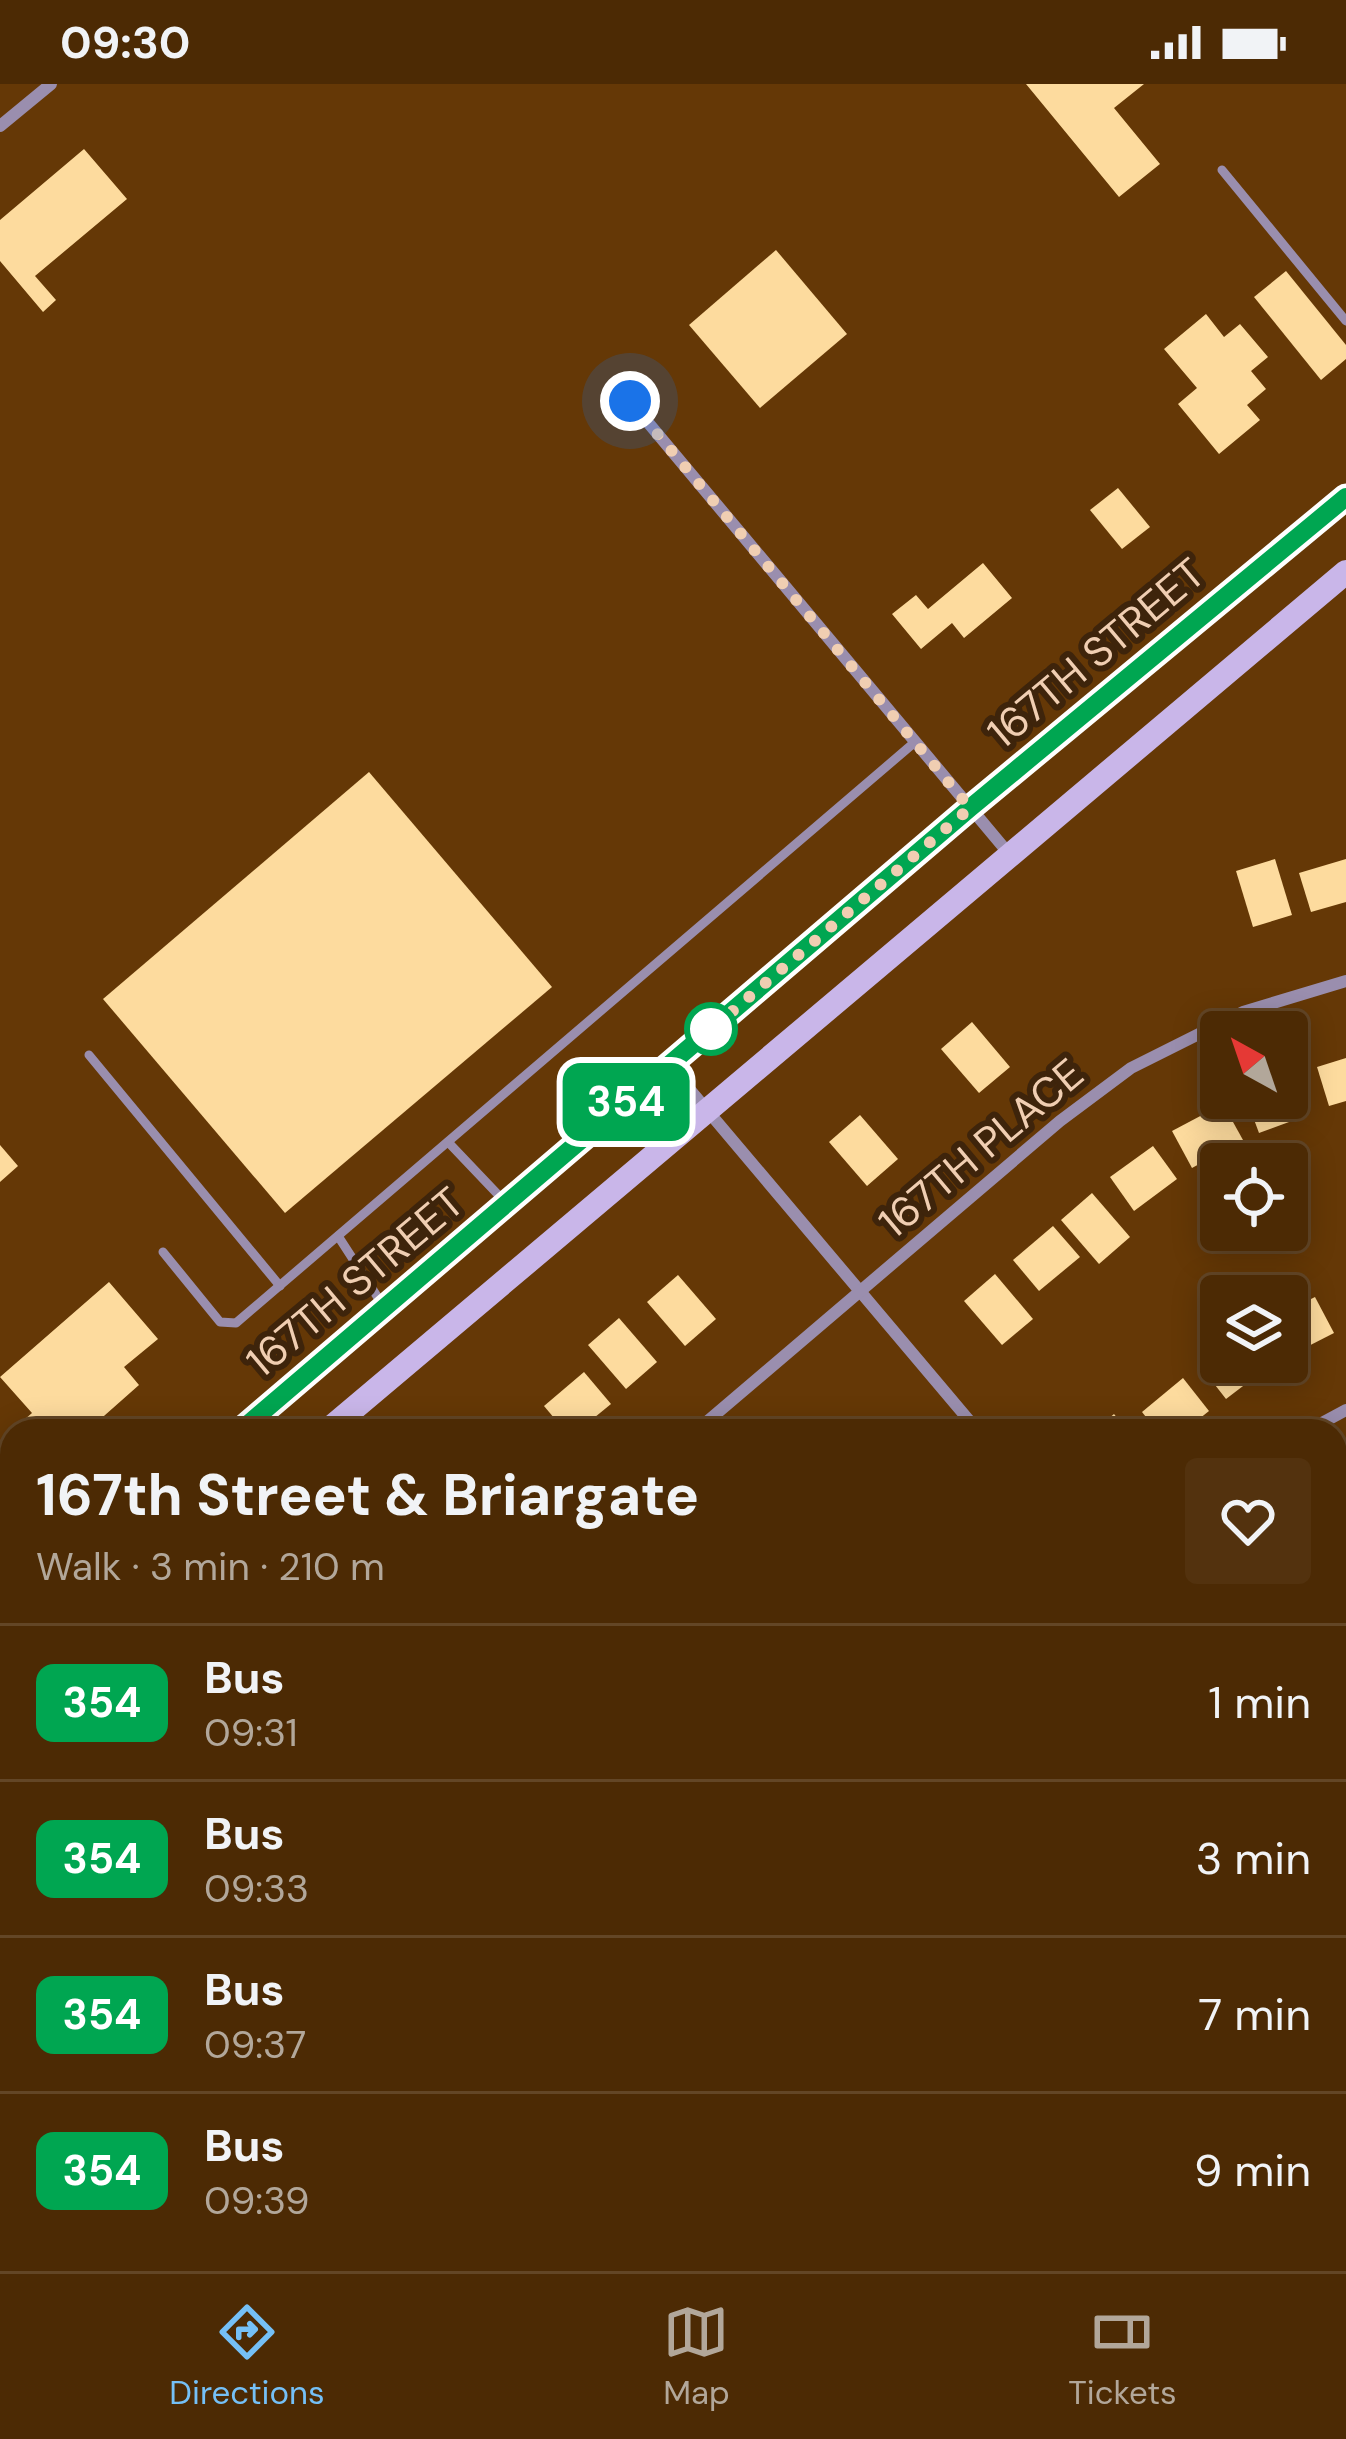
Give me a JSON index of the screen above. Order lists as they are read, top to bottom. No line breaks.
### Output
{"streets":{"main road":["167TH STREET"],"street":["167TH PLACE"]},"lines":["bus line 354"],"north":"top left","page":{"status":"09:30","on_map":"354","heading":["167th Street & Briargate","Walk · 3 min · 210 m"],"list":[{"mark":"354","name":"Bus","note":"09:31","value":"1 min"},{"mark":"354","name":"Bus","note":"09:33","value":"3 min"},{"mark":"354","name":"Bus","note":"09:37","value":"7 min"},{"mark":"354","name":"Bus","note":"09:39","value":"9 min"}],"tabs":["Directions","Map","Tickets"]}}
